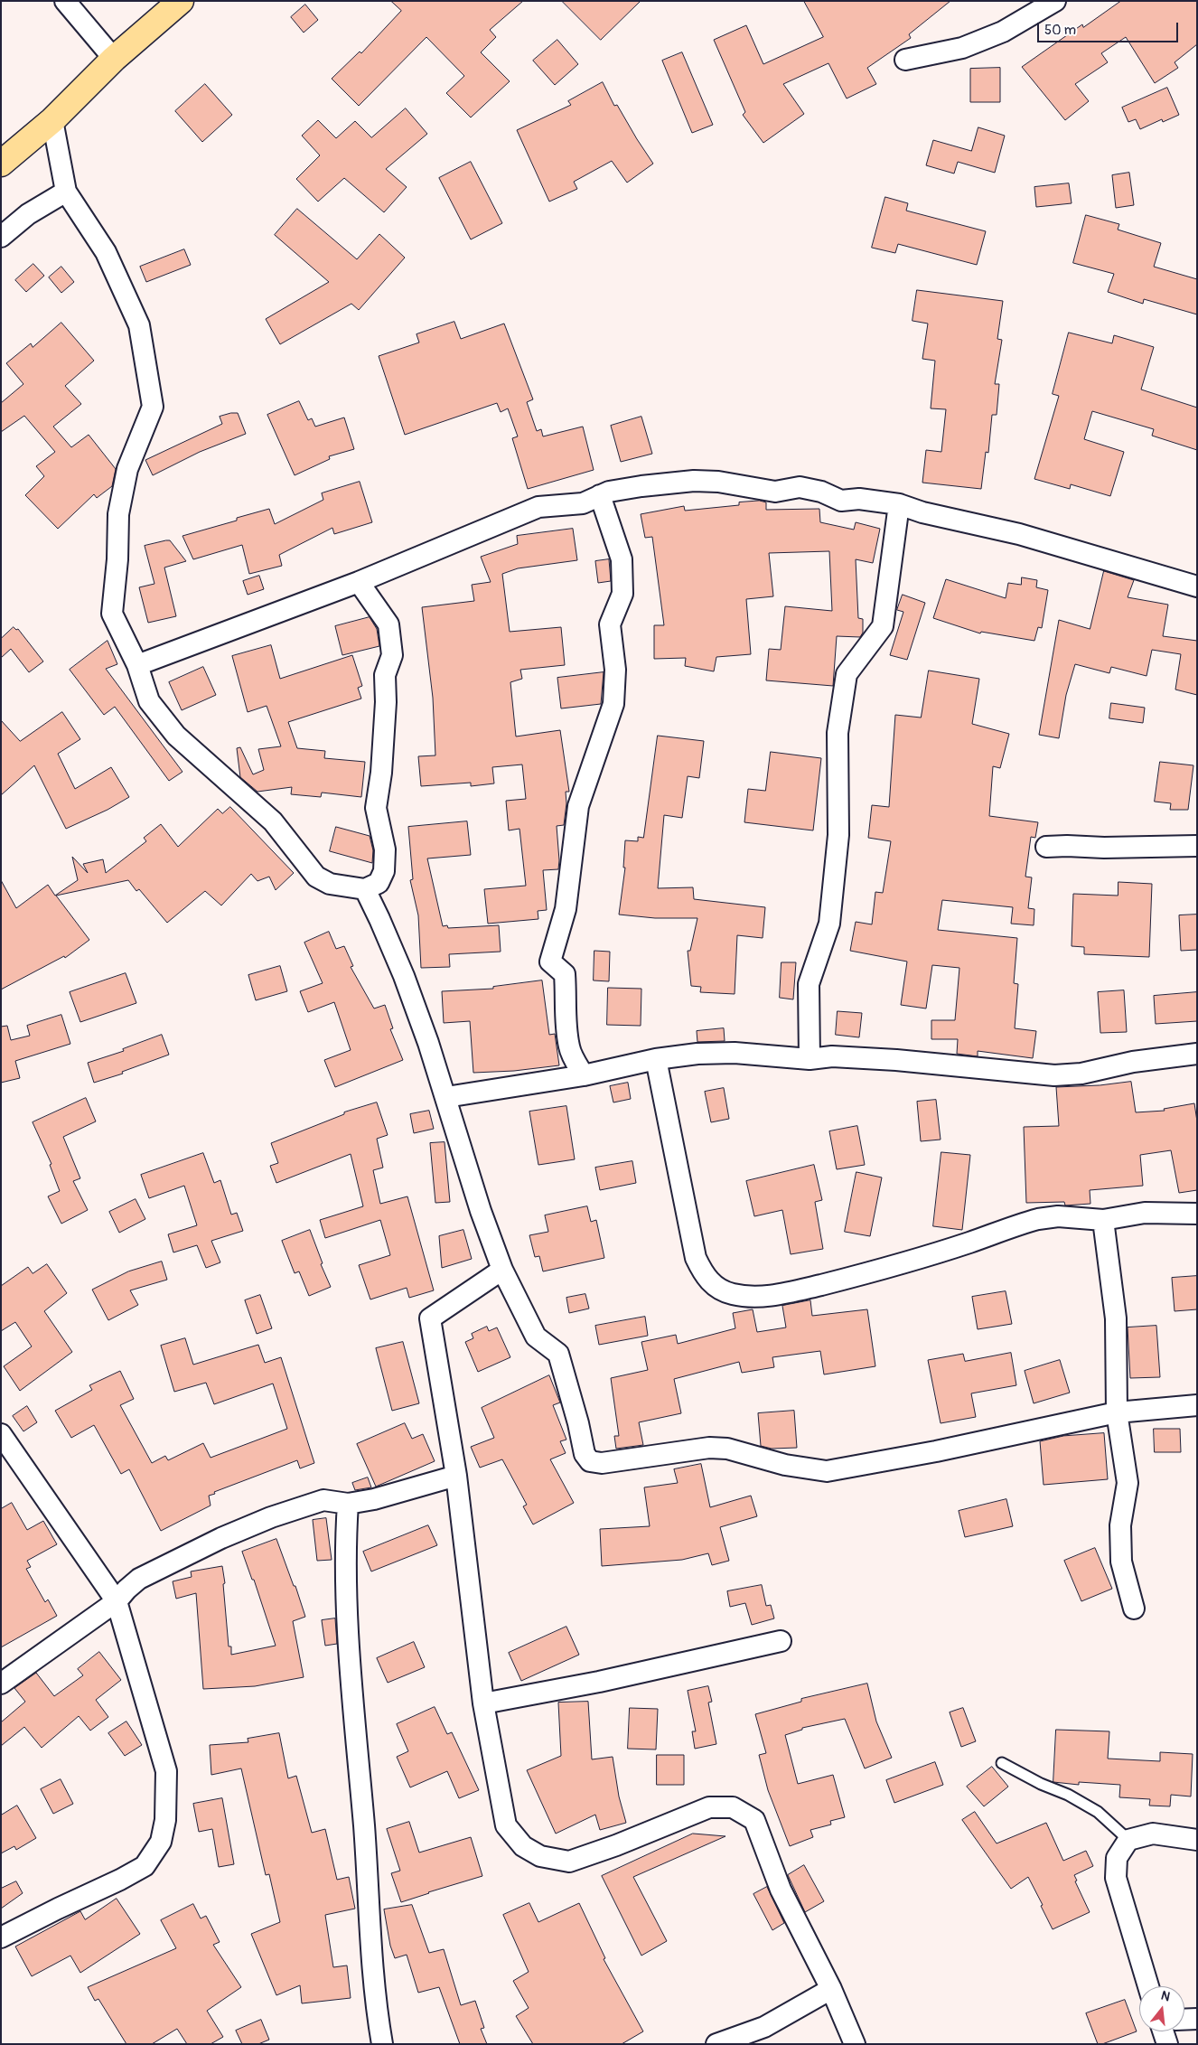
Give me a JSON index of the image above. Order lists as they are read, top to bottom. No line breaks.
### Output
{"scale_bar":"50 m","north":"top"}
